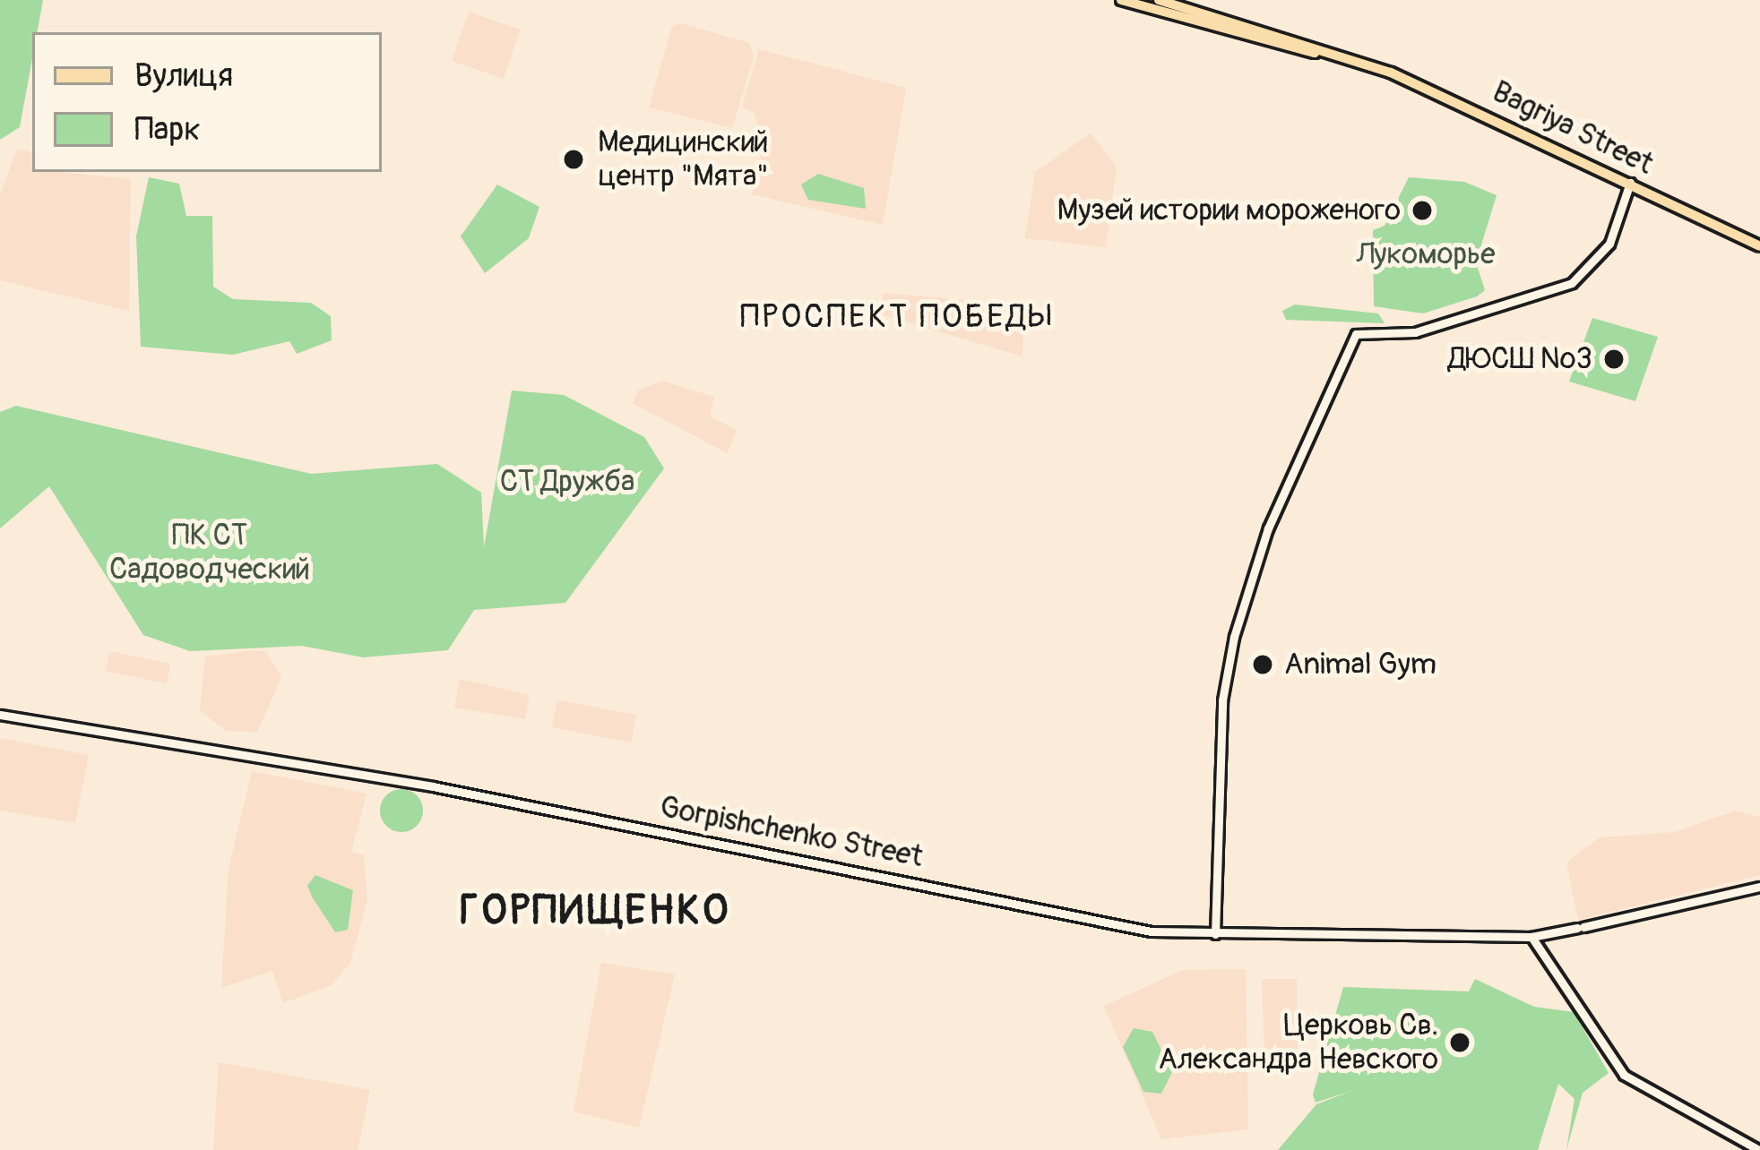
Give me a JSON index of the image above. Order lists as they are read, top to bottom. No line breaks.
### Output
{"streets":{"main road":["Bagriya Street","Gorpishchenko Street"]},"districts":["ПРОСПЕКТ ПОБЕДЫ","ГОРПИЩЕНКО"],"parks":["Лукоморье","СТ Дружба","ПК СТ Садоводческий"],"places":["Медицинский центр \"Мята\"","Музей истории мороженого","ДЮСШ №3","Animal Gym","Церковь Св. Александра Невского"],"legend":["Вулиця","Парк"]}
